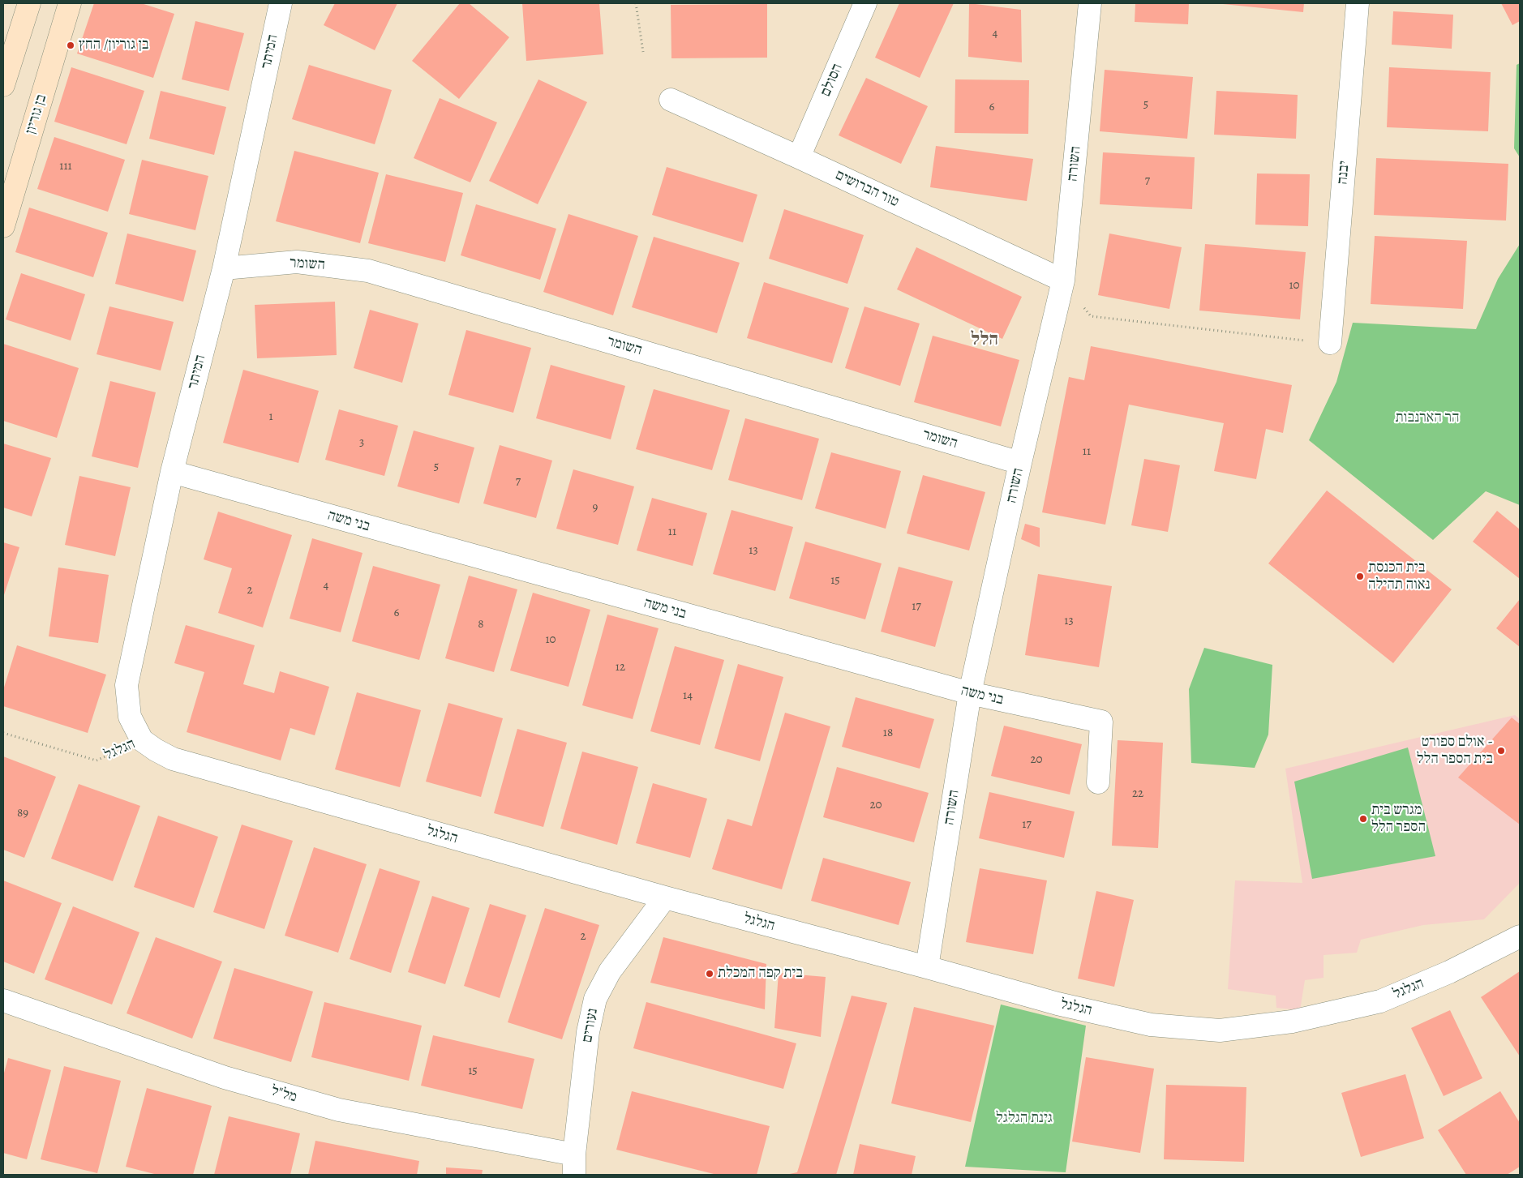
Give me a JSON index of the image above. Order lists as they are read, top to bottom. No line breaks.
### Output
{"streets":{"main road":["בן גוריון"],"street":["המיתר","הסולם","השורה","יבנה","טור הברושים","השומר","בני משה","הגלגל","נעורים","מל\"ל"]},"crossings":[["המיתר","השומר"],["המיתר","בני משה"],["המיתר","הגלגל"],["הסולם","טור הברושים"],["השורה","טור הברושים"],["השורה","השומר"],["השורה","בני משה"],["השורה","הגלגל"],["הגלגל","נעורים"],["נעורים","מל\"ל"]],"districts":["הלל"],"parks":["הר הארנבות","גינת הגלגל"],"places":["בן גוריון/ החץ","בית הכנסת נאוה תהילה","אולם ספורט - בית הספר הלל","מגרש בית הספר הלל","בית קפה המכלת"],"house_numbers":["4","5","6","111","7","10","1","3","11","5","7","9","11","13","15","4","2","17","6","13","8","10","12","14","18","20","22","20","89","17","2","15"]}
